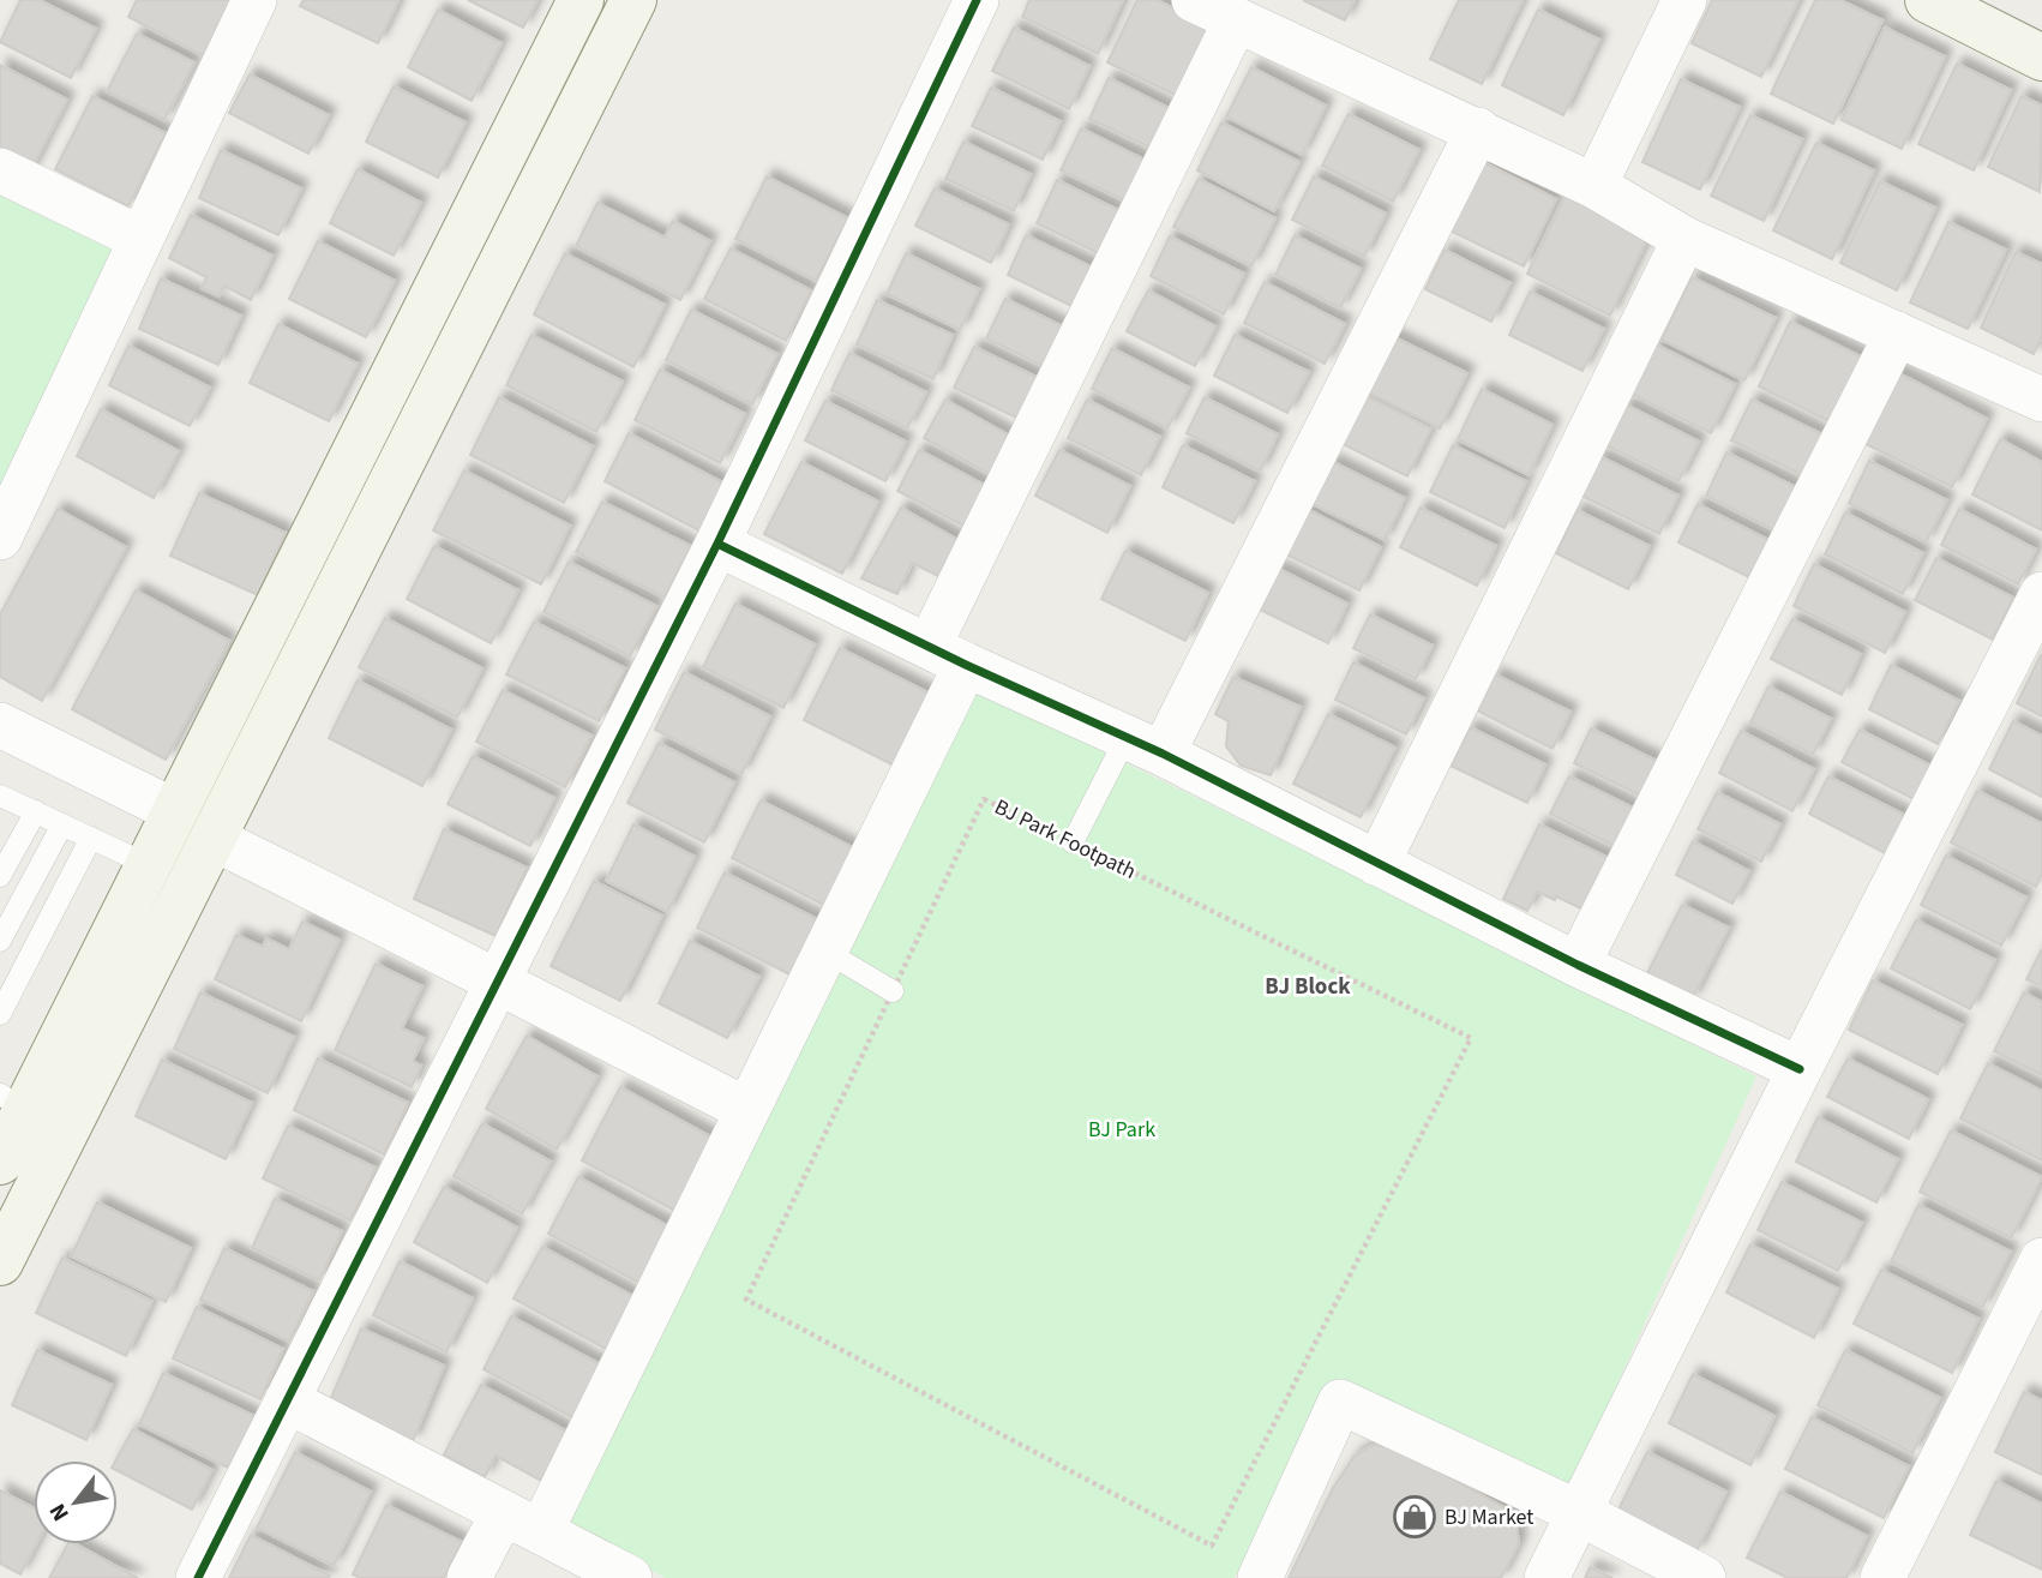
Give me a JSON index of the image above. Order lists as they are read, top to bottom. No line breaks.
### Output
{"streets":{"path":["BJ Park Footpath"]},"districts":["BJ Block"],"parks":["BJ Park"],"places":{"shop":["BJ Market"]},"north":"bottom left"}
